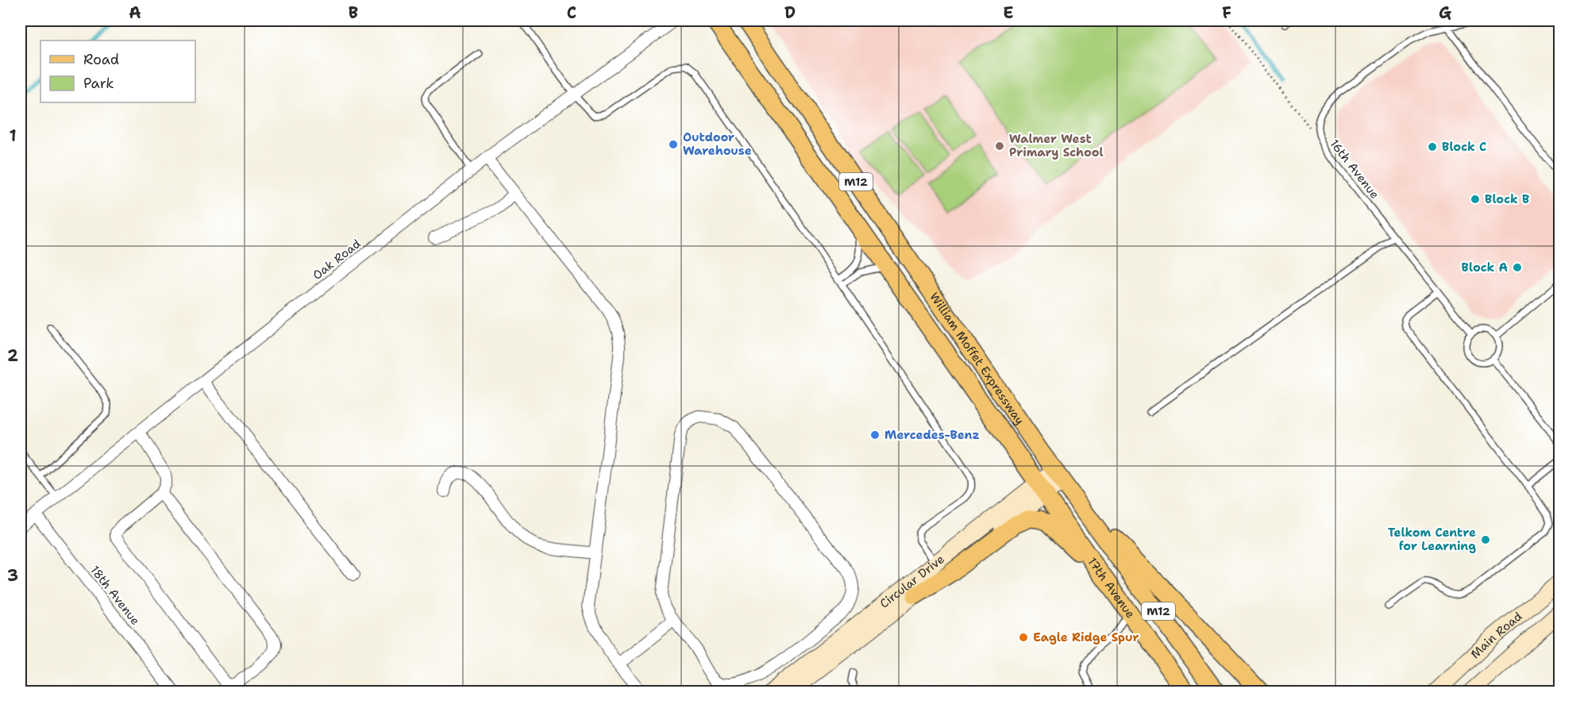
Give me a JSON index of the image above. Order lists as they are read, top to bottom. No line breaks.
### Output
{"streets":{"main road":["M12","William Moffet Expressway","17th Avenue"],"street":["Oak Road","Circular Drive","18th Avenue","Main Road"],"lane":["16th Avenue"]},"crossings":[["Oak Road","18th Avenue"],["William Moffet Expressway","Circular Drive"],["William Moffet Expressway","17th Avenue"],["Circular Drive","17th Avenue"]],"places":["Outdoor Warehouse","Walmer West Primary School","Block C","Block B","Block A","Mercedes-Benz","Telkom Centre for Learning","Eagle Ridge Spur"],"legend":["Road","Park"],"grid":{"columns":["A","B","C","D","E","F","G"],"rows":["1","2","3"]}}
